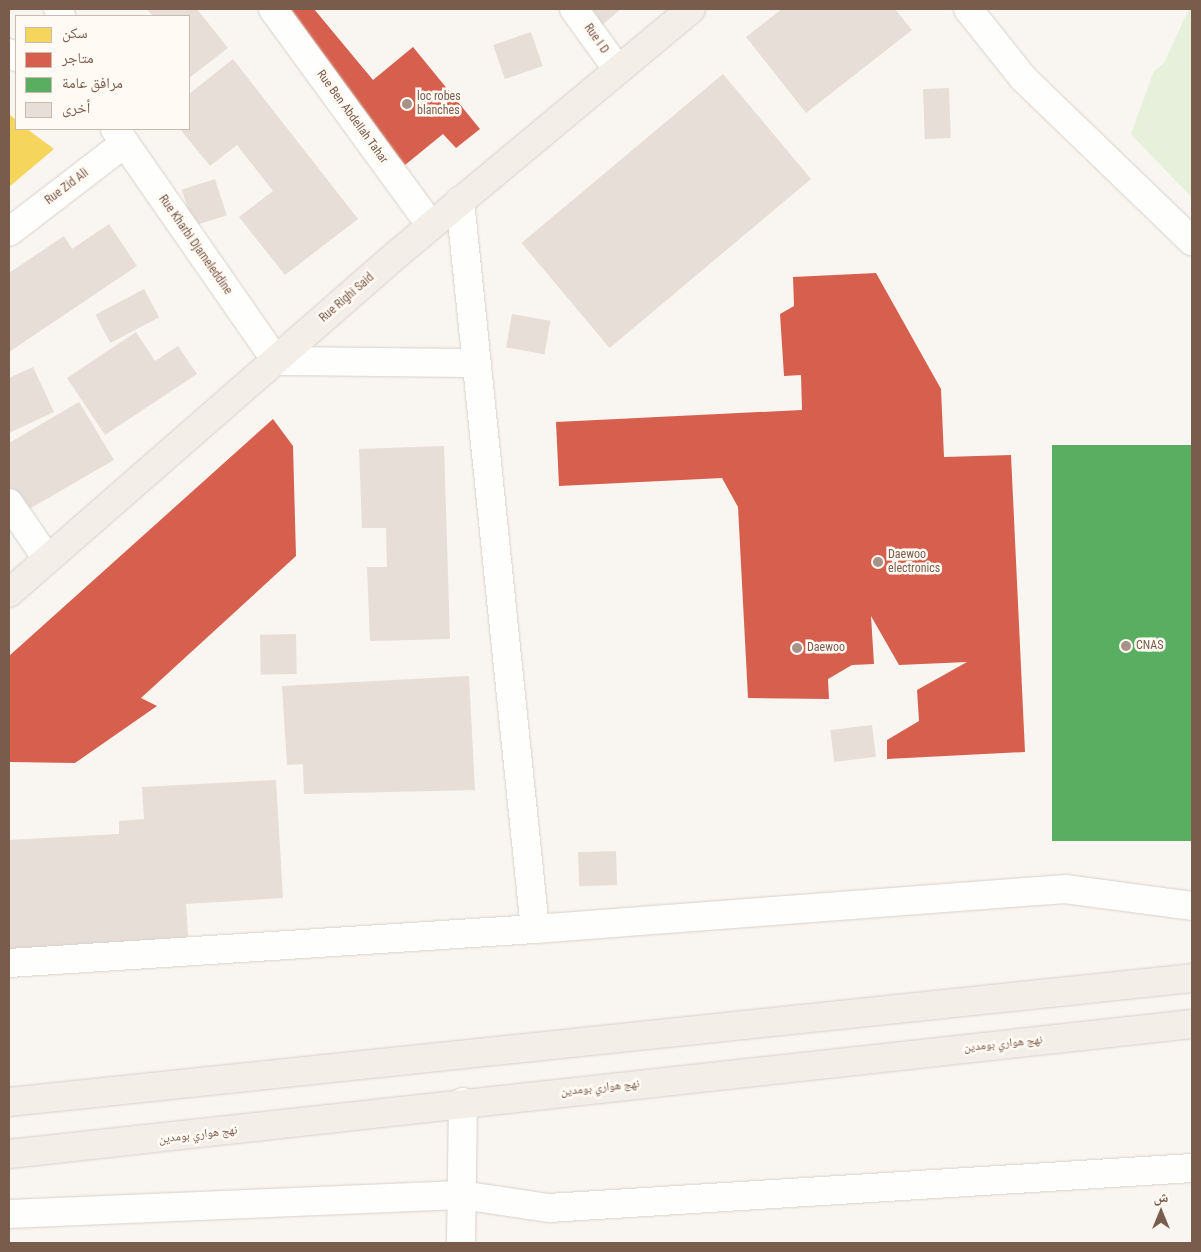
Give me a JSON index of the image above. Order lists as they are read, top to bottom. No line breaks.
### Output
{"streets":{"main road":["Rue Righi Said","نهج هواري بومدين"],"street":["Rue I D","Rue Ben Abdellah Tahar","Rue Zid Ali","Rue Kharbi Djameleddine"]},"crossings":[["Rue I D","Rue Righi Said"],["Rue Ben Abdellah Tahar","Rue Righi Said"],["Rue Zid Ali","Rue Kharbi Djameleddine"],["Rue Kharbi Djameleddine","Rue Righi Said"]],"places":["loc robes blanches","Daewoo electronics","CNAS","Daewoo"],"legend":["سكن","متاجر","مرافق عامة","أخرى"],"north":"top"}
